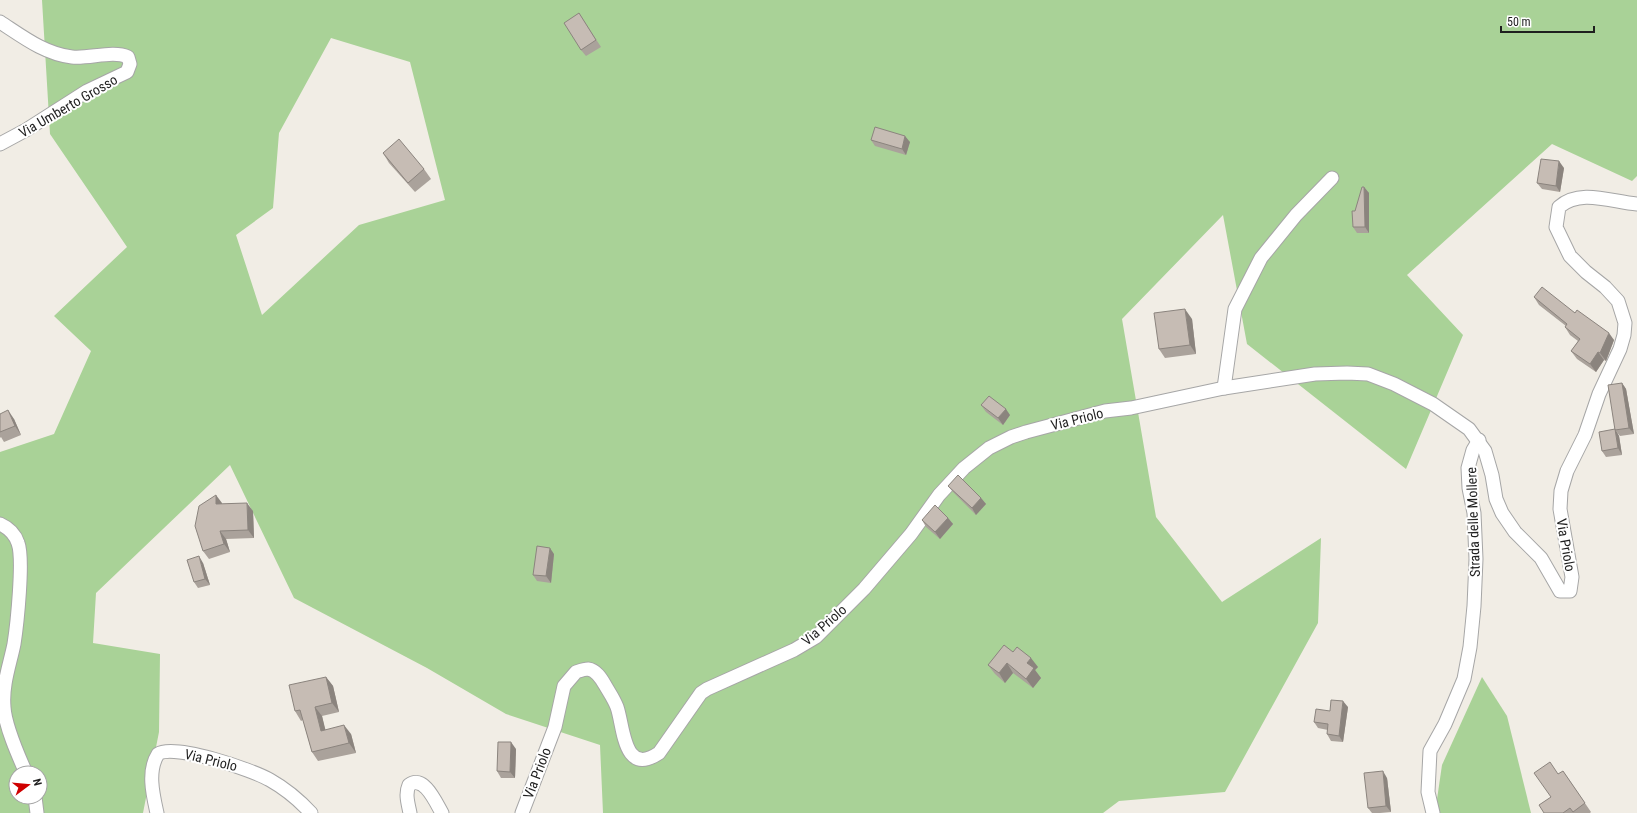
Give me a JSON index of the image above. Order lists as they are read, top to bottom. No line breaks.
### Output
{"streets":{"street":["Via Umberto Grosso","Via Priolo","Strada delle Mollere"]},"crossings":[["Via Priolo","Strada delle Mollere"]],"scale_bar":"50 m","north":"right"}
